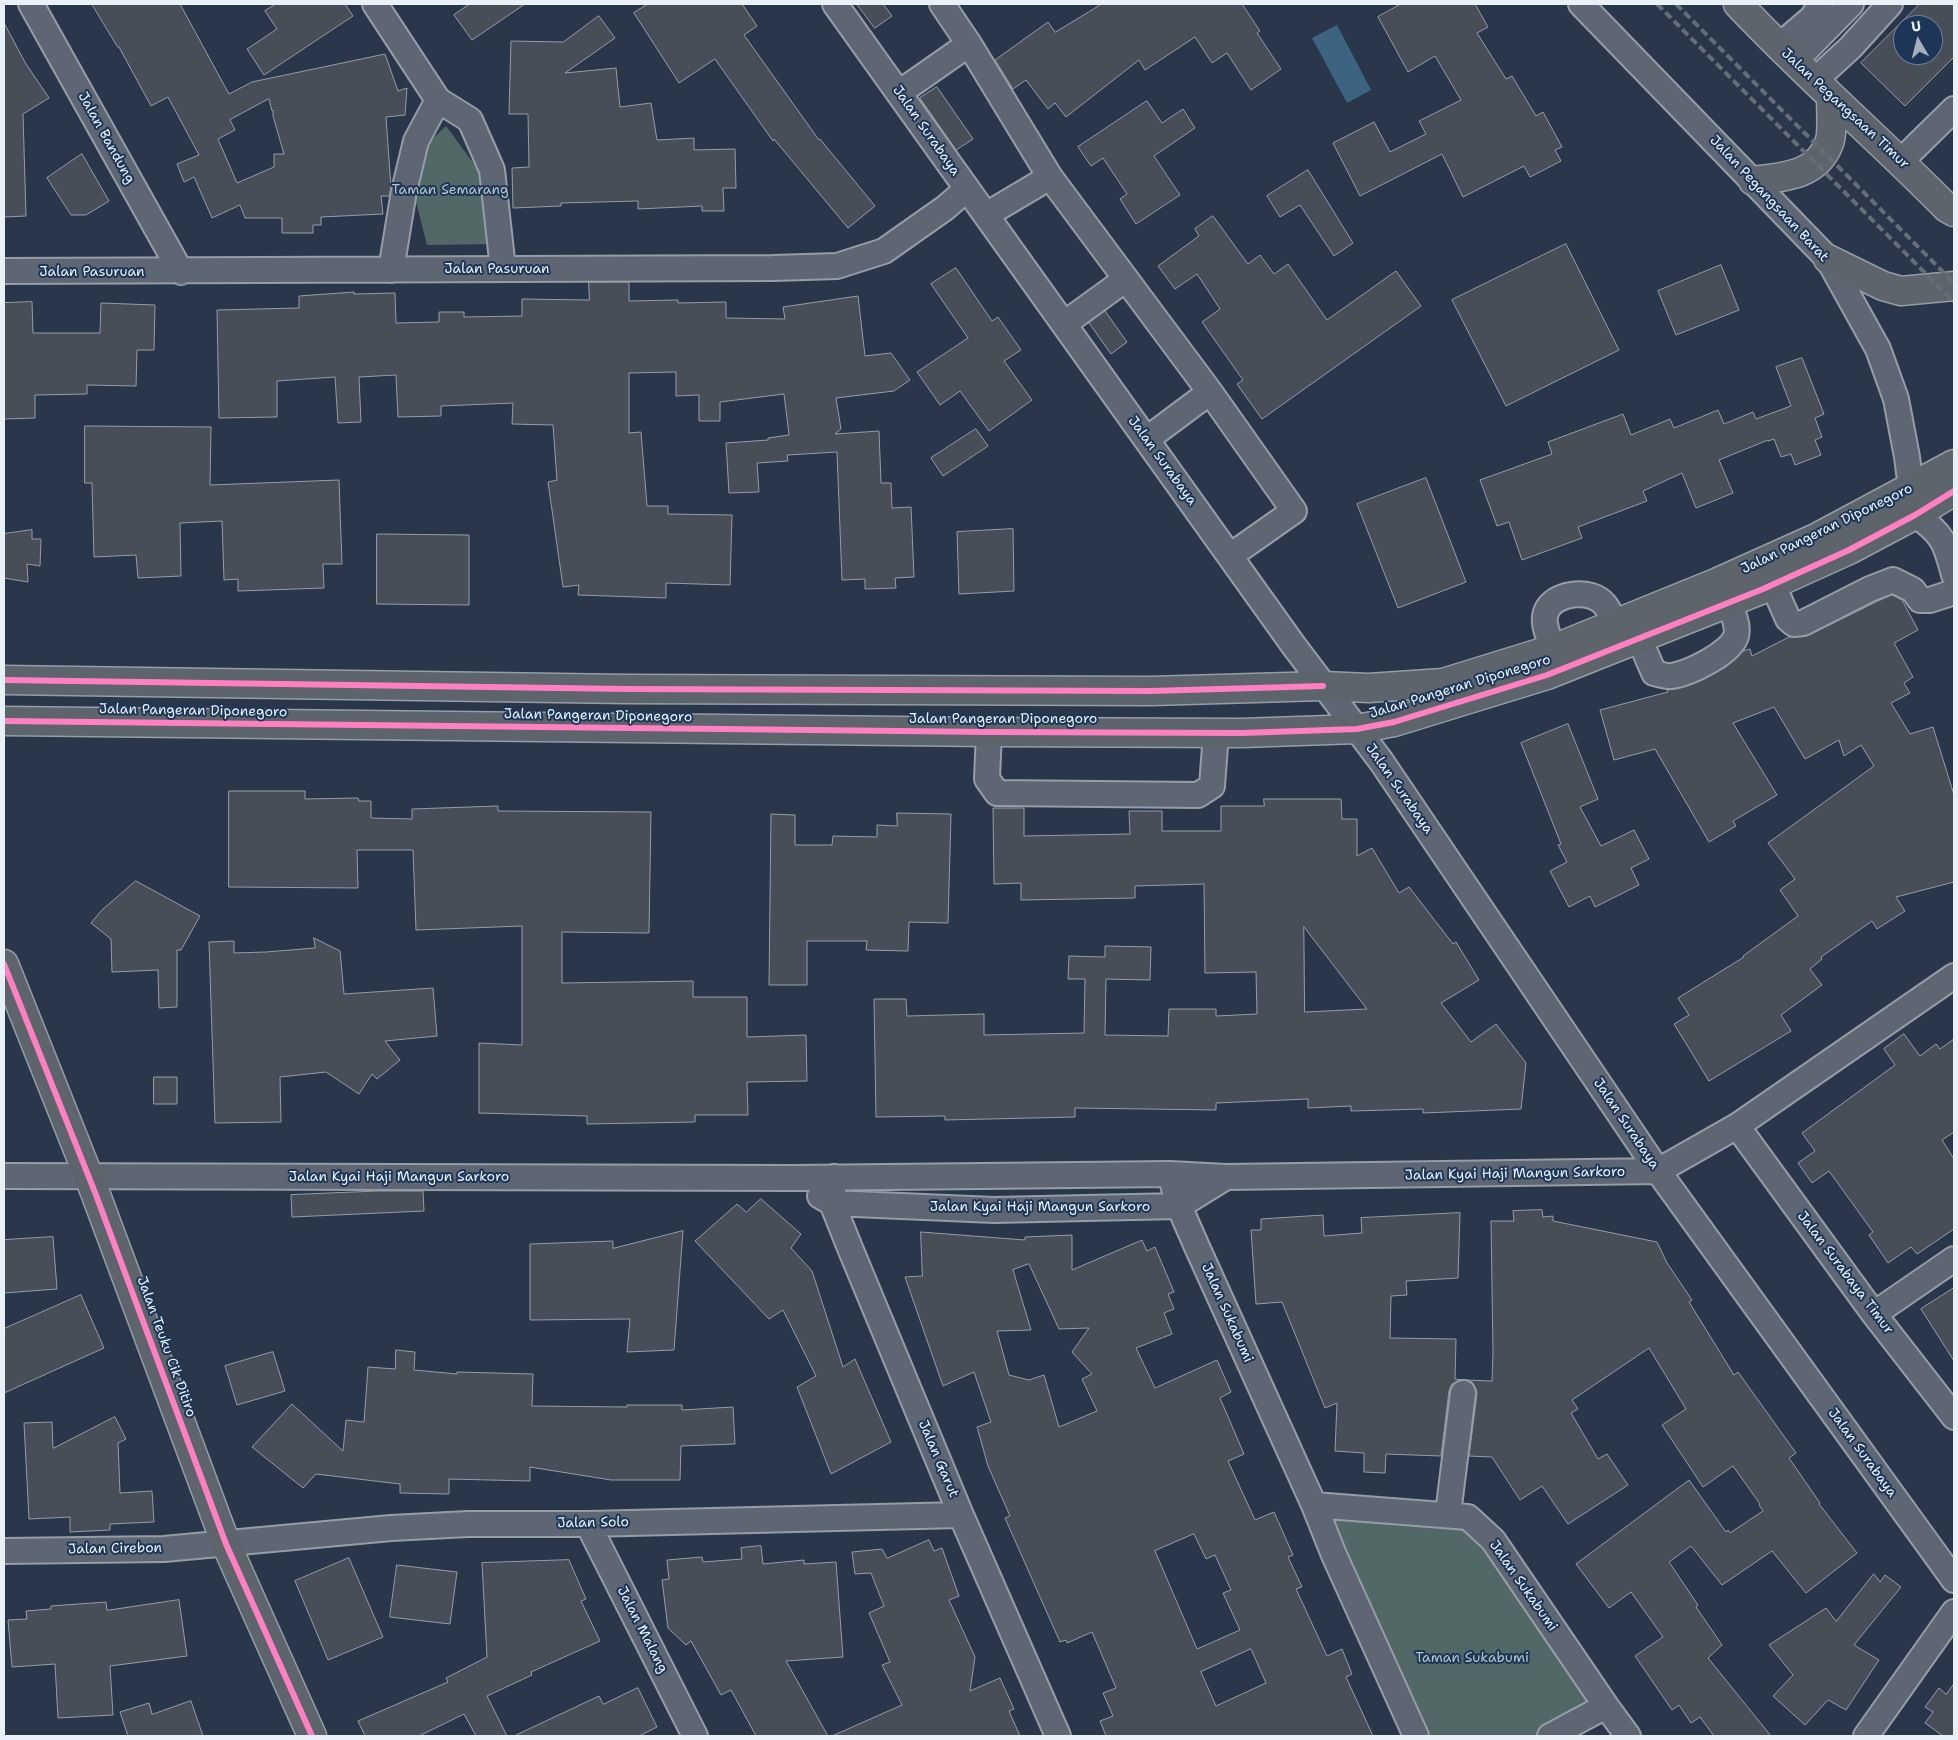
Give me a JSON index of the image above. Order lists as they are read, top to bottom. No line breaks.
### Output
{"streets":{"main road":["Jalan Pegangsaan Timur","Jalan Pangeran Diponegoro","Jalan Teuku Cik Ditiro"],"street":["Jalan Surabaya","Jalan Bandung","Jalan Pegangsaan Barat","Jalan Pasuruan","Jalan Kyai Haji Mangun Sarkoro","Jalan Surabaya Timur","Jalan Sukabumi","Jalan Garut","Jalan Solo","Jalan Cirebon","Jalan Malang"]},"crossings":[["Jalan Surabaya","Jalan Pasuruan"],["Jalan Surabaya","Jalan Pangeran Diponegoro"],["Jalan Surabaya","Jalan Kyai Haji Mangun Sarkoro"],["Jalan Bandung","Jalan Pasuruan"],["Jalan Pegangsaan Barat","Jalan Pangeran Diponegoro"],["Jalan Kyai Haji Mangun Sarkoro","Jalan Surabaya Timur"],["Jalan Kyai Haji Mangun Sarkoro","Jalan Sukabumi"],["Jalan Kyai Haji Mangun Sarkoro","Jalan Teuku Cik Ditiro"],["Jalan Kyai Haji Mangun Sarkoro","Jalan Garut"],["Jalan Teuku Cik Ditiro","Jalan Solo"],["Jalan Teuku Cik Ditiro","Jalan Cirebon"],["Jalan Garut","Jalan Solo"],["Jalan Solo","Jalan Cirebon"],["Jalan Solo","Jalan Malang"]],"parks":["Taman Semarang","Taman Sukabumi"],"north":"top"}
